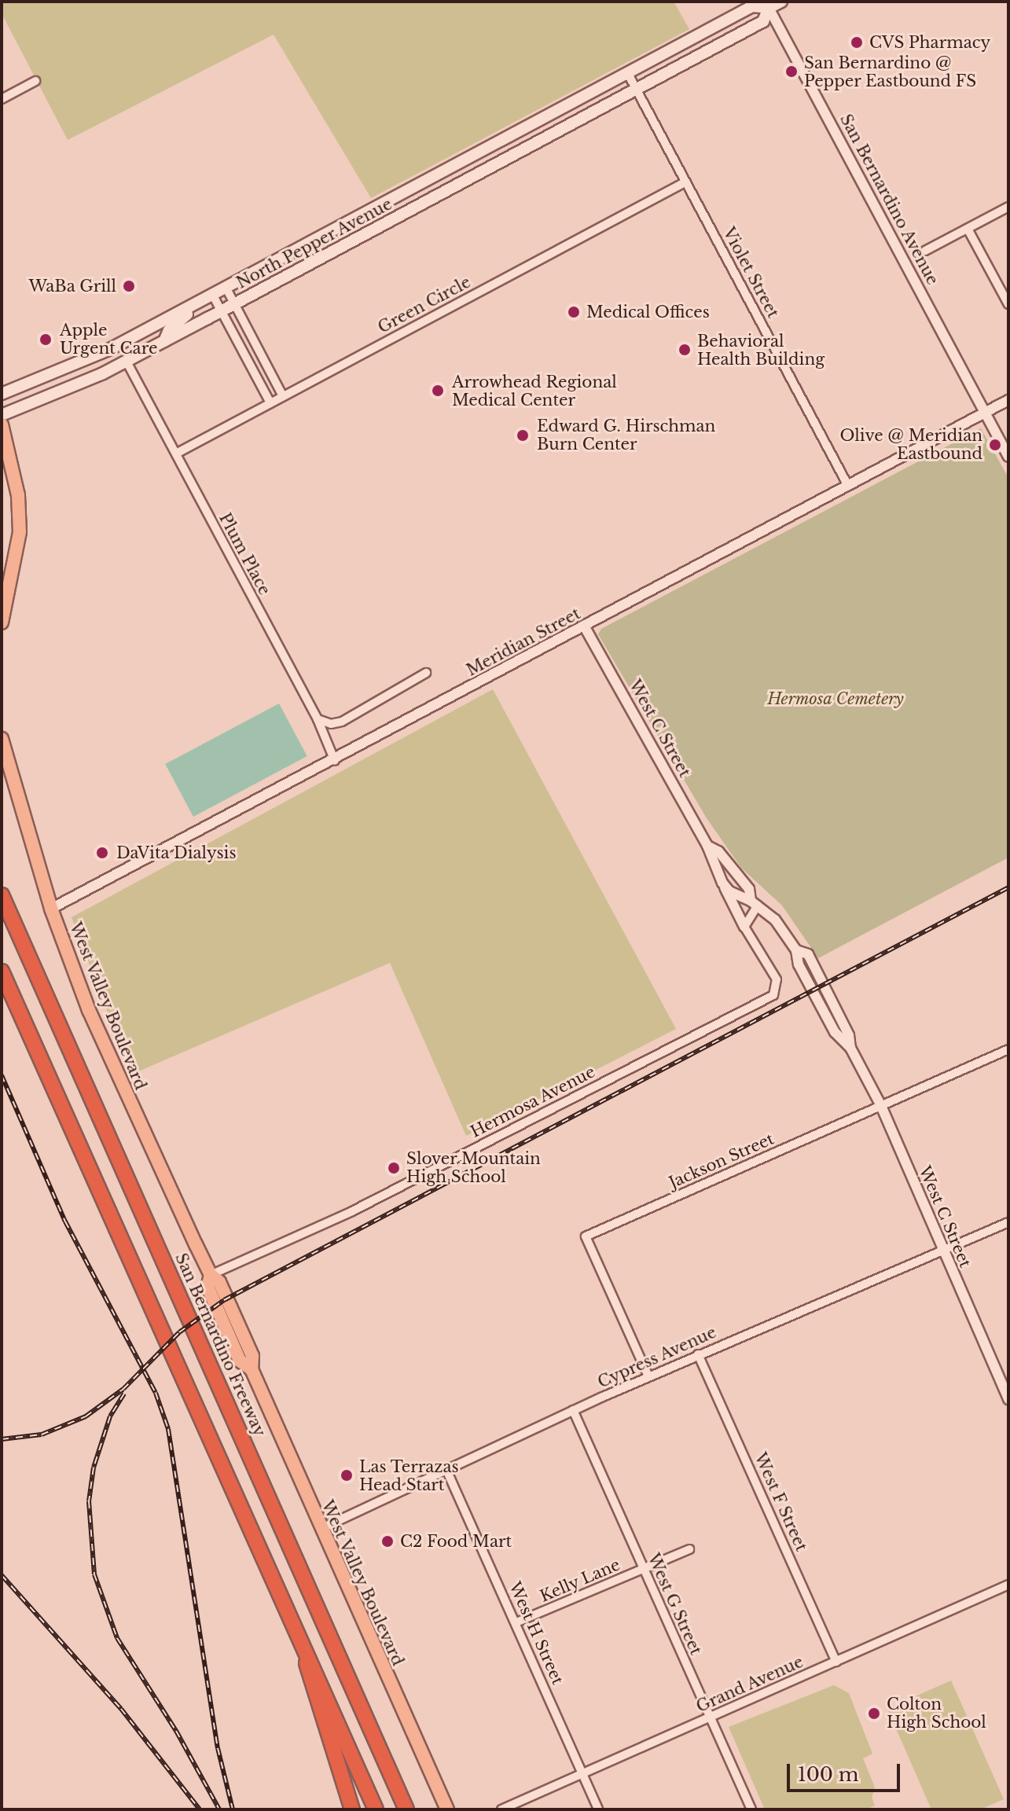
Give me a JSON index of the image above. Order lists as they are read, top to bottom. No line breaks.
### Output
{"streets":{"highway":["San Bernardino Freeway"],"main road":["North Pepper Avenue","West Valley Boulevard"],"street":["San Bernardino Avenue","Violet Street","Green Circle","Plum Place","Meridian Street","West C Street","Hermosa Avenue","Jackson Street","Cypress Avenue","West F Street","Kelly Lane","West G Street","West H Street","Grand Avenue"]},"crossings":[["San Bernardino Avenue","North Pepper Avenue"],["San Bernardino Avenue","Meridian Street"],["North Pepper Avenue","Violet Street"],["North Pepper Avenue","Plum Place"],["Violet Street","Green Circle"],["Violet Street","Meridian Street"],["Green Circle","Plum Place"],["Plum Place","Meridian Street"],["Meridian Street","West C Street"],["Meridian Street","West Valley Boulevard"],["West C Street","Jackson Street"],["West C Street","Cypress Avenue"],["West Valley Boulevard","Hermosa Avenue"],["West Valley Boulevard","Cypress Avenue"],["Jackson Street","Cypress Avenue"],["Cypress Avenue","West F Street"],["Cypress Avenue","West G Street"],["Cypress Avenue","West H Street"],["West F Street","Grand Avenue"],["Kelly Lane","West G Street"],["Kelly Lane","West H Street"],["West G Street","Grand Avenue"],["West H Street","Grand Avenue"]],"parks":["Hermosa Cemetery"],"places":["CVS Pharmacy","San Bernardino @ Pepper Eastbound FS","WaBa Grill","Medical Offices","Apple Urgent Care","Behavioral Health Building","Arrowhead Regional Medical Center","Edward G. Hirschman Burn Center","Olive @ Meridian Eastbound","DaVita Dialysis","Slover Mountain High School","Las Terrazas Head Start","C2 Food Mart","Colton High School"],"scale_bar":"100 m"}
